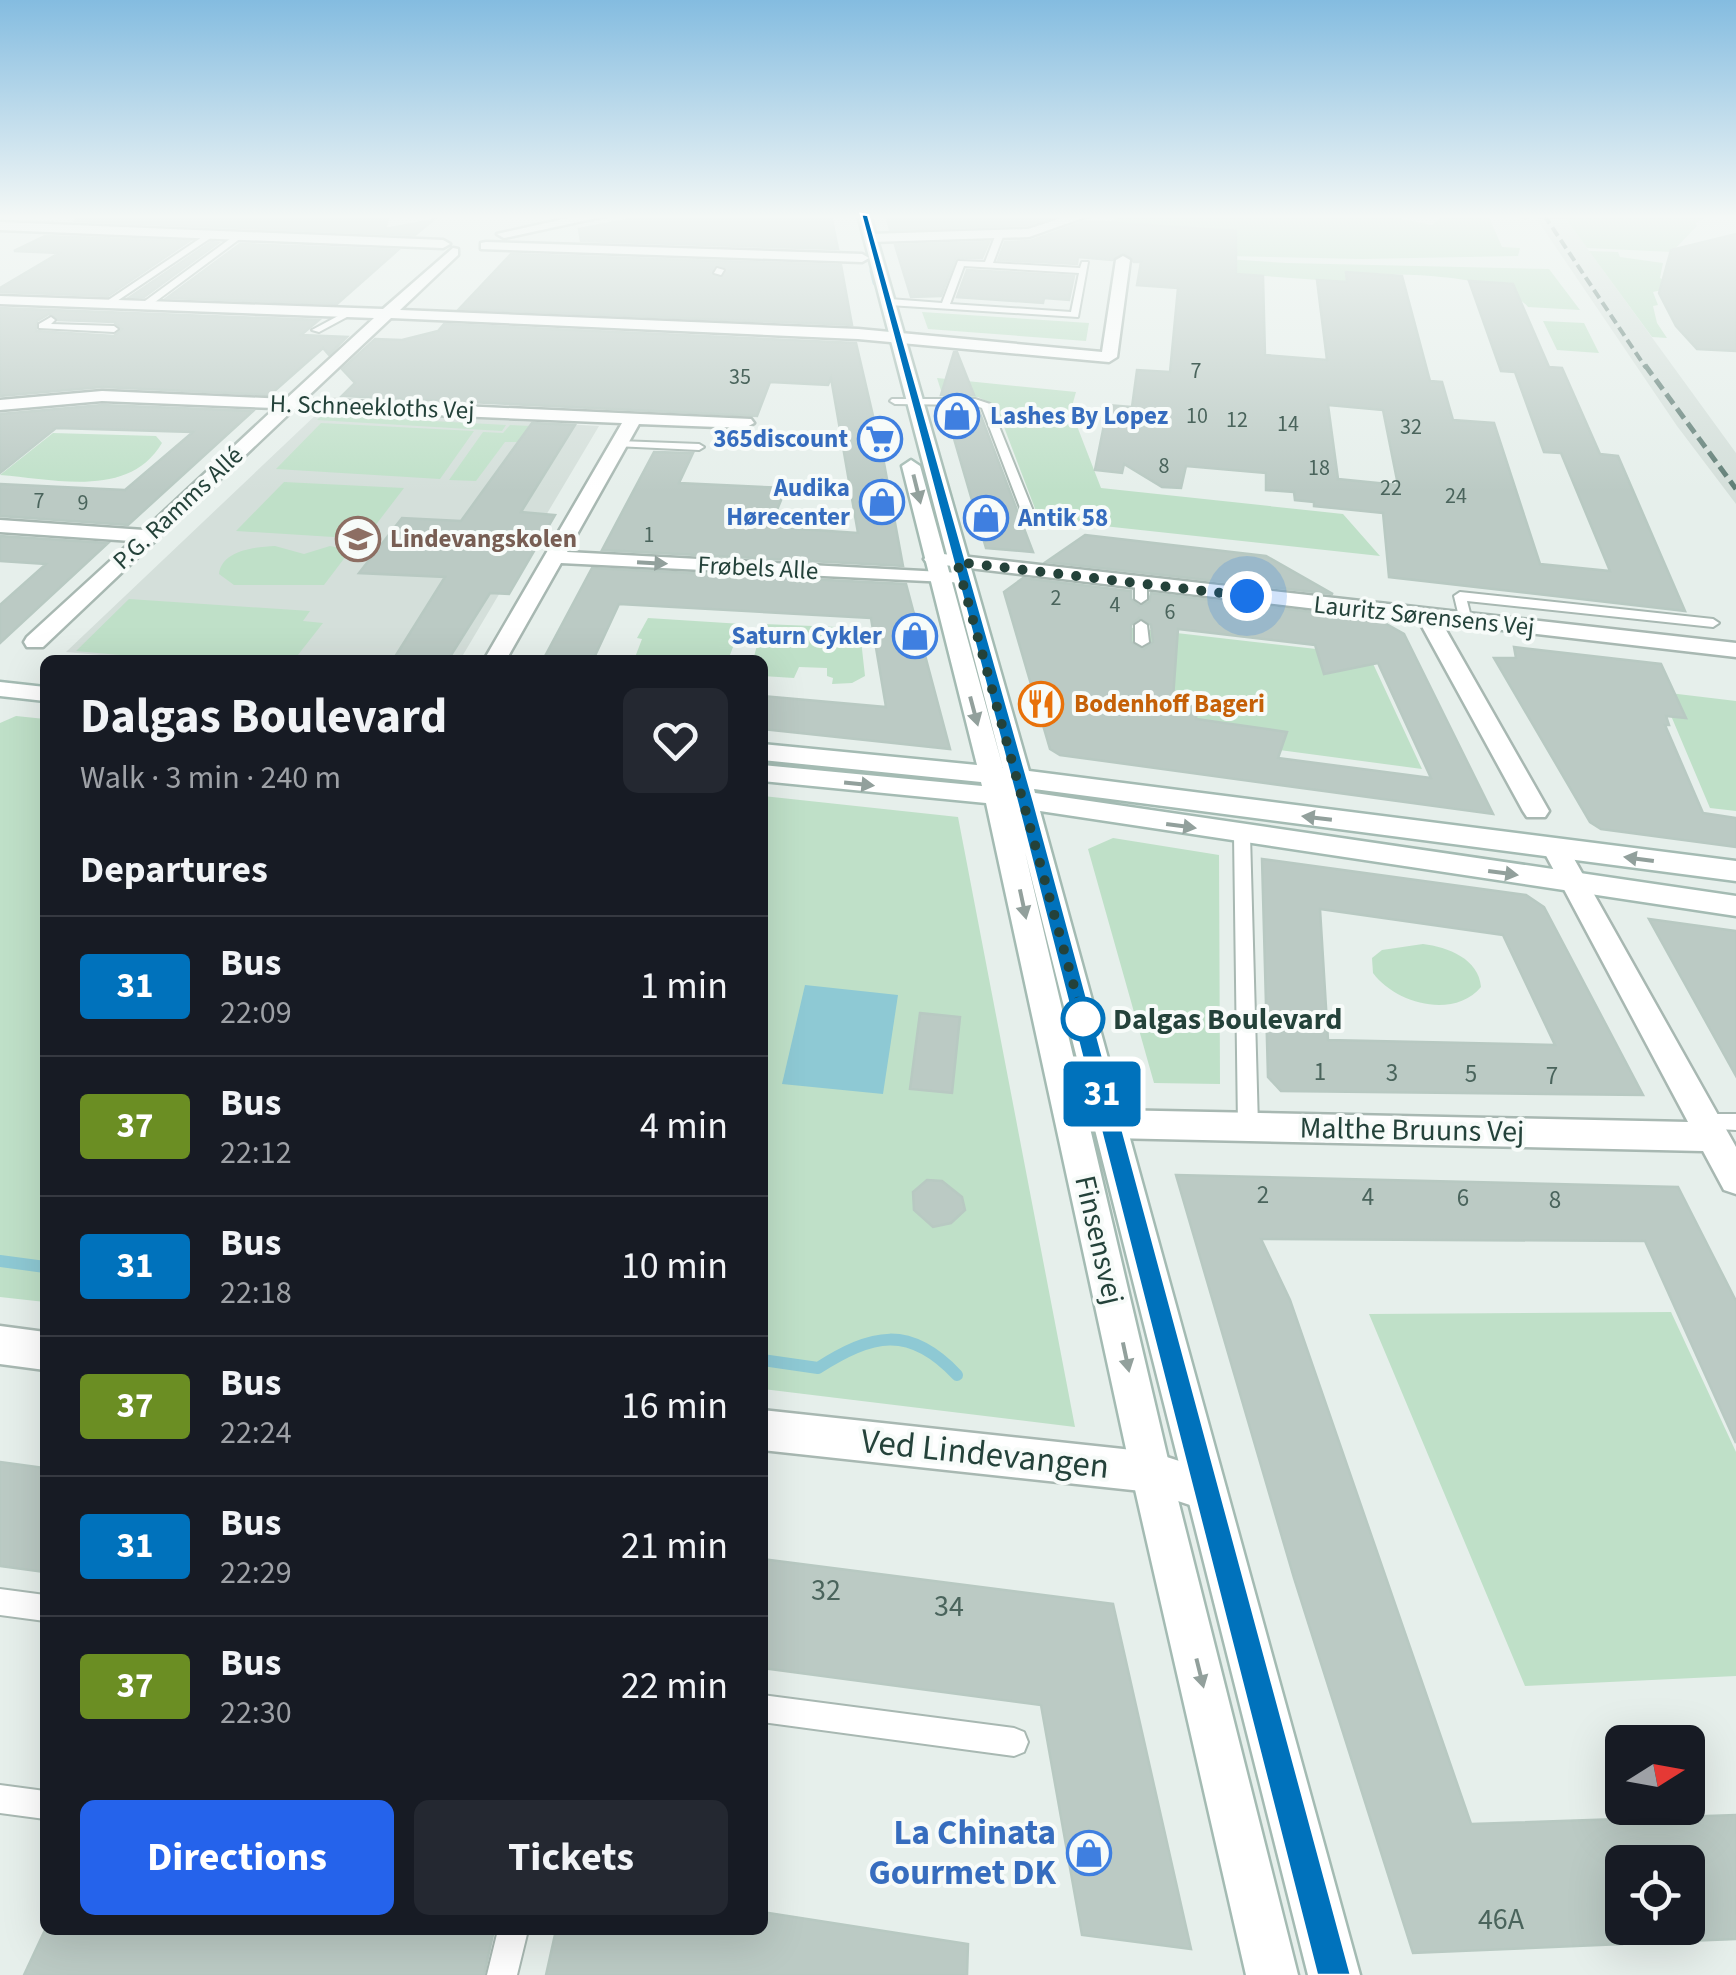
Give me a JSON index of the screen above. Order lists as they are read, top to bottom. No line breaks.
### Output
{"streets":{"street":["H. Schneekloths Vej","P.G. Ramms Allé","Frøbels Alle","Lauritz Sørensens Vej","Malthe Bruuns Vej","Finsensvej","Ved Lindevangen"]},"crossings":[["H. Schneekloths Vej","P.G. Ramms Allé"],["Frøbels Alle","Lauritz Sørensens Vej"],["Frøbels Alle","Finsensvej"],["Lauritz Sørensens Vej","Finsensvej"],["Malthe Bruuns Vej","Finsensvej"],["Finsensvej","Ved Lindevangen"]],"places":{"shop":["Lashes By Lopez","Audika Hørecenter","Antik 58","Saturn Cykler","La Chinata Gourmet DK"],"supermarket":["365discount"],"school or university":["Lindevangskolen"],"restaurant":["Bodenhoff Bageri"],"other":["Dalgas Boulevard"]},"lines":["bus line 31"],"house_numbers":["7","35","10","12","14","32","8","18","22","24","7","9","1","2","4","6","1","3","5","7","2","4","6","8","32","34","46A"],"north":"right","page":{"on_map":"31","heading":[["Dalgas Boulevard","Walk · 3 min · 240 m"],"Departures"],"list":[{"mark":"31","name":"Bus","note":"22:09","value":"1 min"},{"mark":"37","name":"Bus","note":"22:12","value":"4 min"},{"mark":"31","name":"Bus","note":"22:18","value":"10 min"},{"mark":"37","name":"Bus","note":"22:24","value":"16 min"},{"mark":"31","name":"Bus","note":"22:29","value":"21 min"},{"mark":"37","name":"Bus","note":"22:30","value":"22 min"}],"buttons":["Directions","Tickets"]}}
